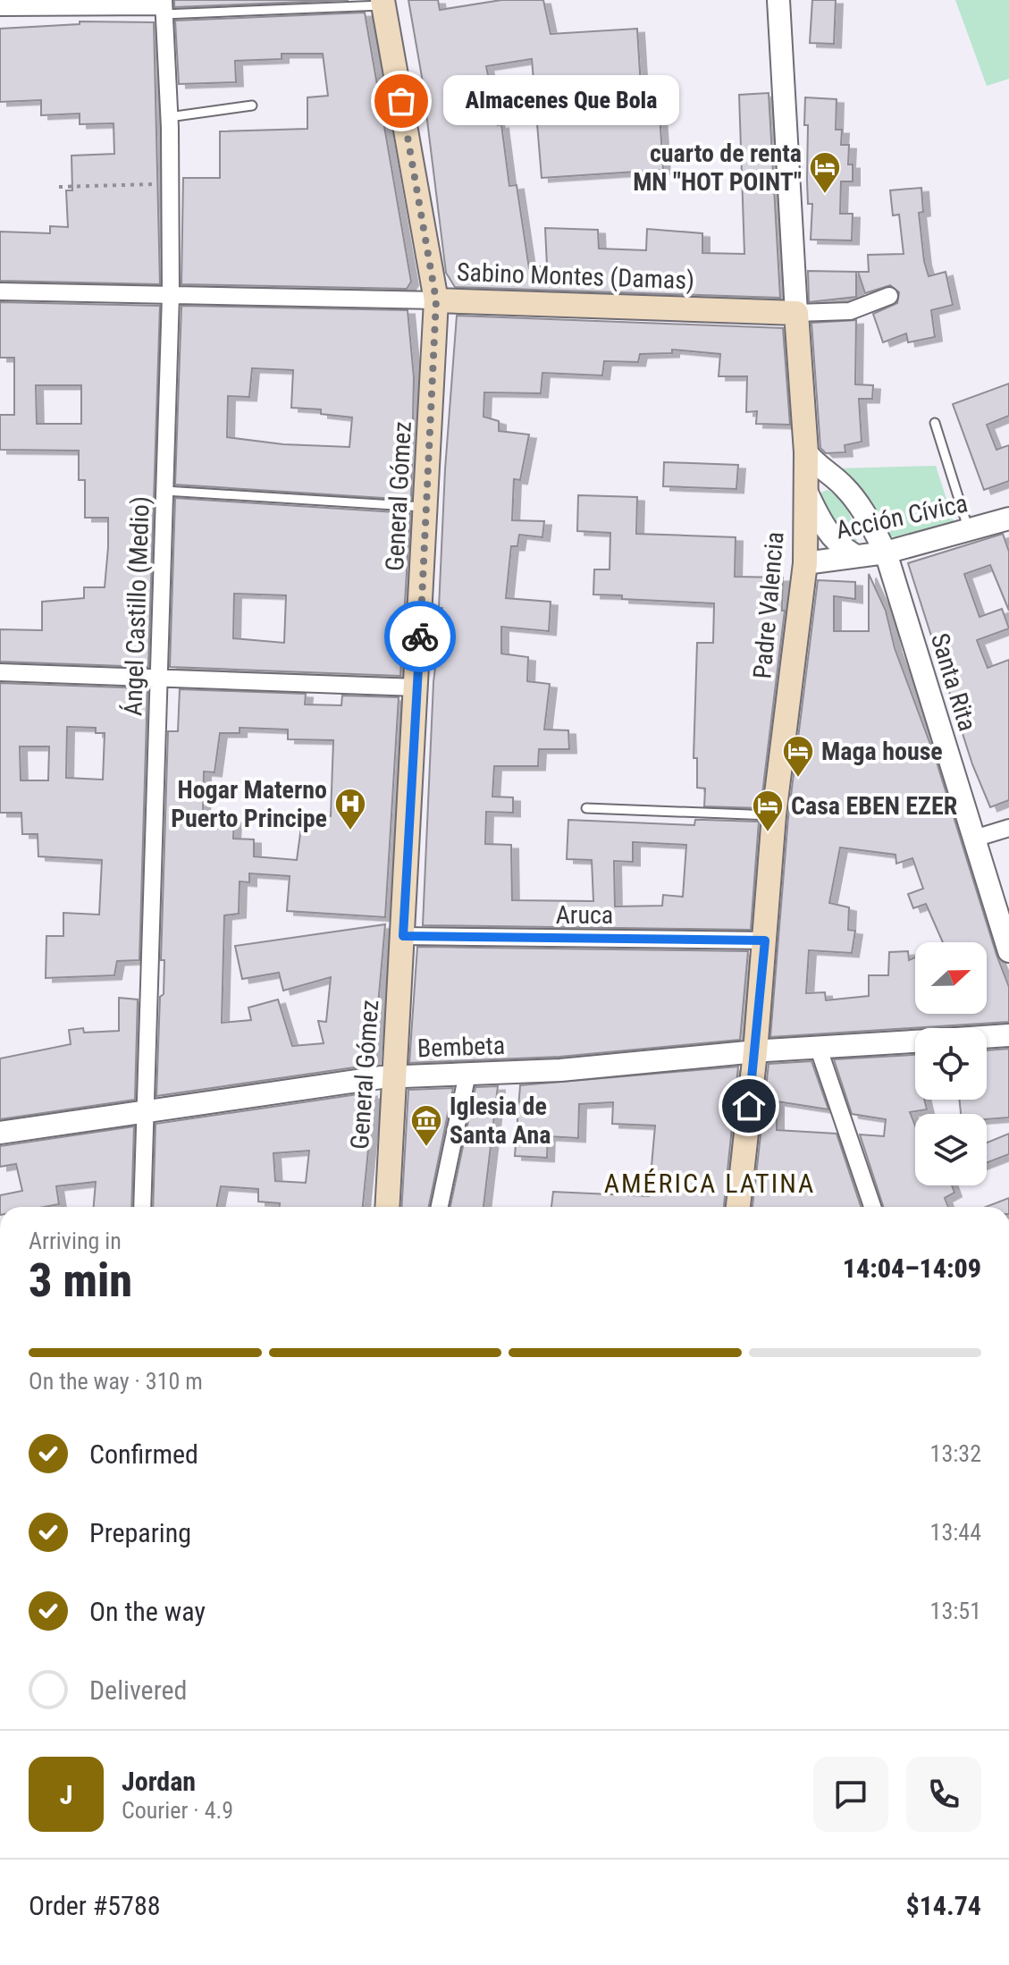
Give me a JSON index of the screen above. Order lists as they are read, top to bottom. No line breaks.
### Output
{"streets":{"main road":["Sabino Montes (Damas)","General Gómez","Padre Valencia"],"street":["Acción Cívica","Ángel Castillo (Medio)","Santa Rita","Aruca","Bembeta"]},"crossings":[["Sabino Montes (Damas)","General Gómez"],["Sabino Montes (Damas)","Padre Valencia"],["Sabino Montes (Damas)","Ángel Castillo (Medio)"],["General Gómez","Aruca"],["General Gómez","Bembeta"],["Acción Cívica","Padre Valencia"],["Acción Cívica","Santa Rita"],["Padre Valencia","Santa Rita"],["Padre Valencia","Aruca"],["Padre Valencia","Bembeta"],["Ángel Castillo (Medio)","Bembeta"]],"districts":["AMÉRICA LATINA"],"places":{"other":["Almacenes Que Bola"],"hotel":["cuarto de renta MN \"HOT POINT\"","Maga house","Casa EBEN EZER"],"hospital":["Hogar Materno Puerto Principe"],"museum":["Iglesia de Santa Ana"]},"north":"right","page":{"bubble":"Almacenes Que Bola","heading":["3 min","Arriving in","14:04–14:09"],"panel":["Jordan","Courier · 4.9","Order #5788","$14.74"],"bar":"On the way · 310 m","list":[["Confirmed","13:32"],["Preparing","13:44"],["On the way","13:51"],"Delivered"],"round":"J"}}
